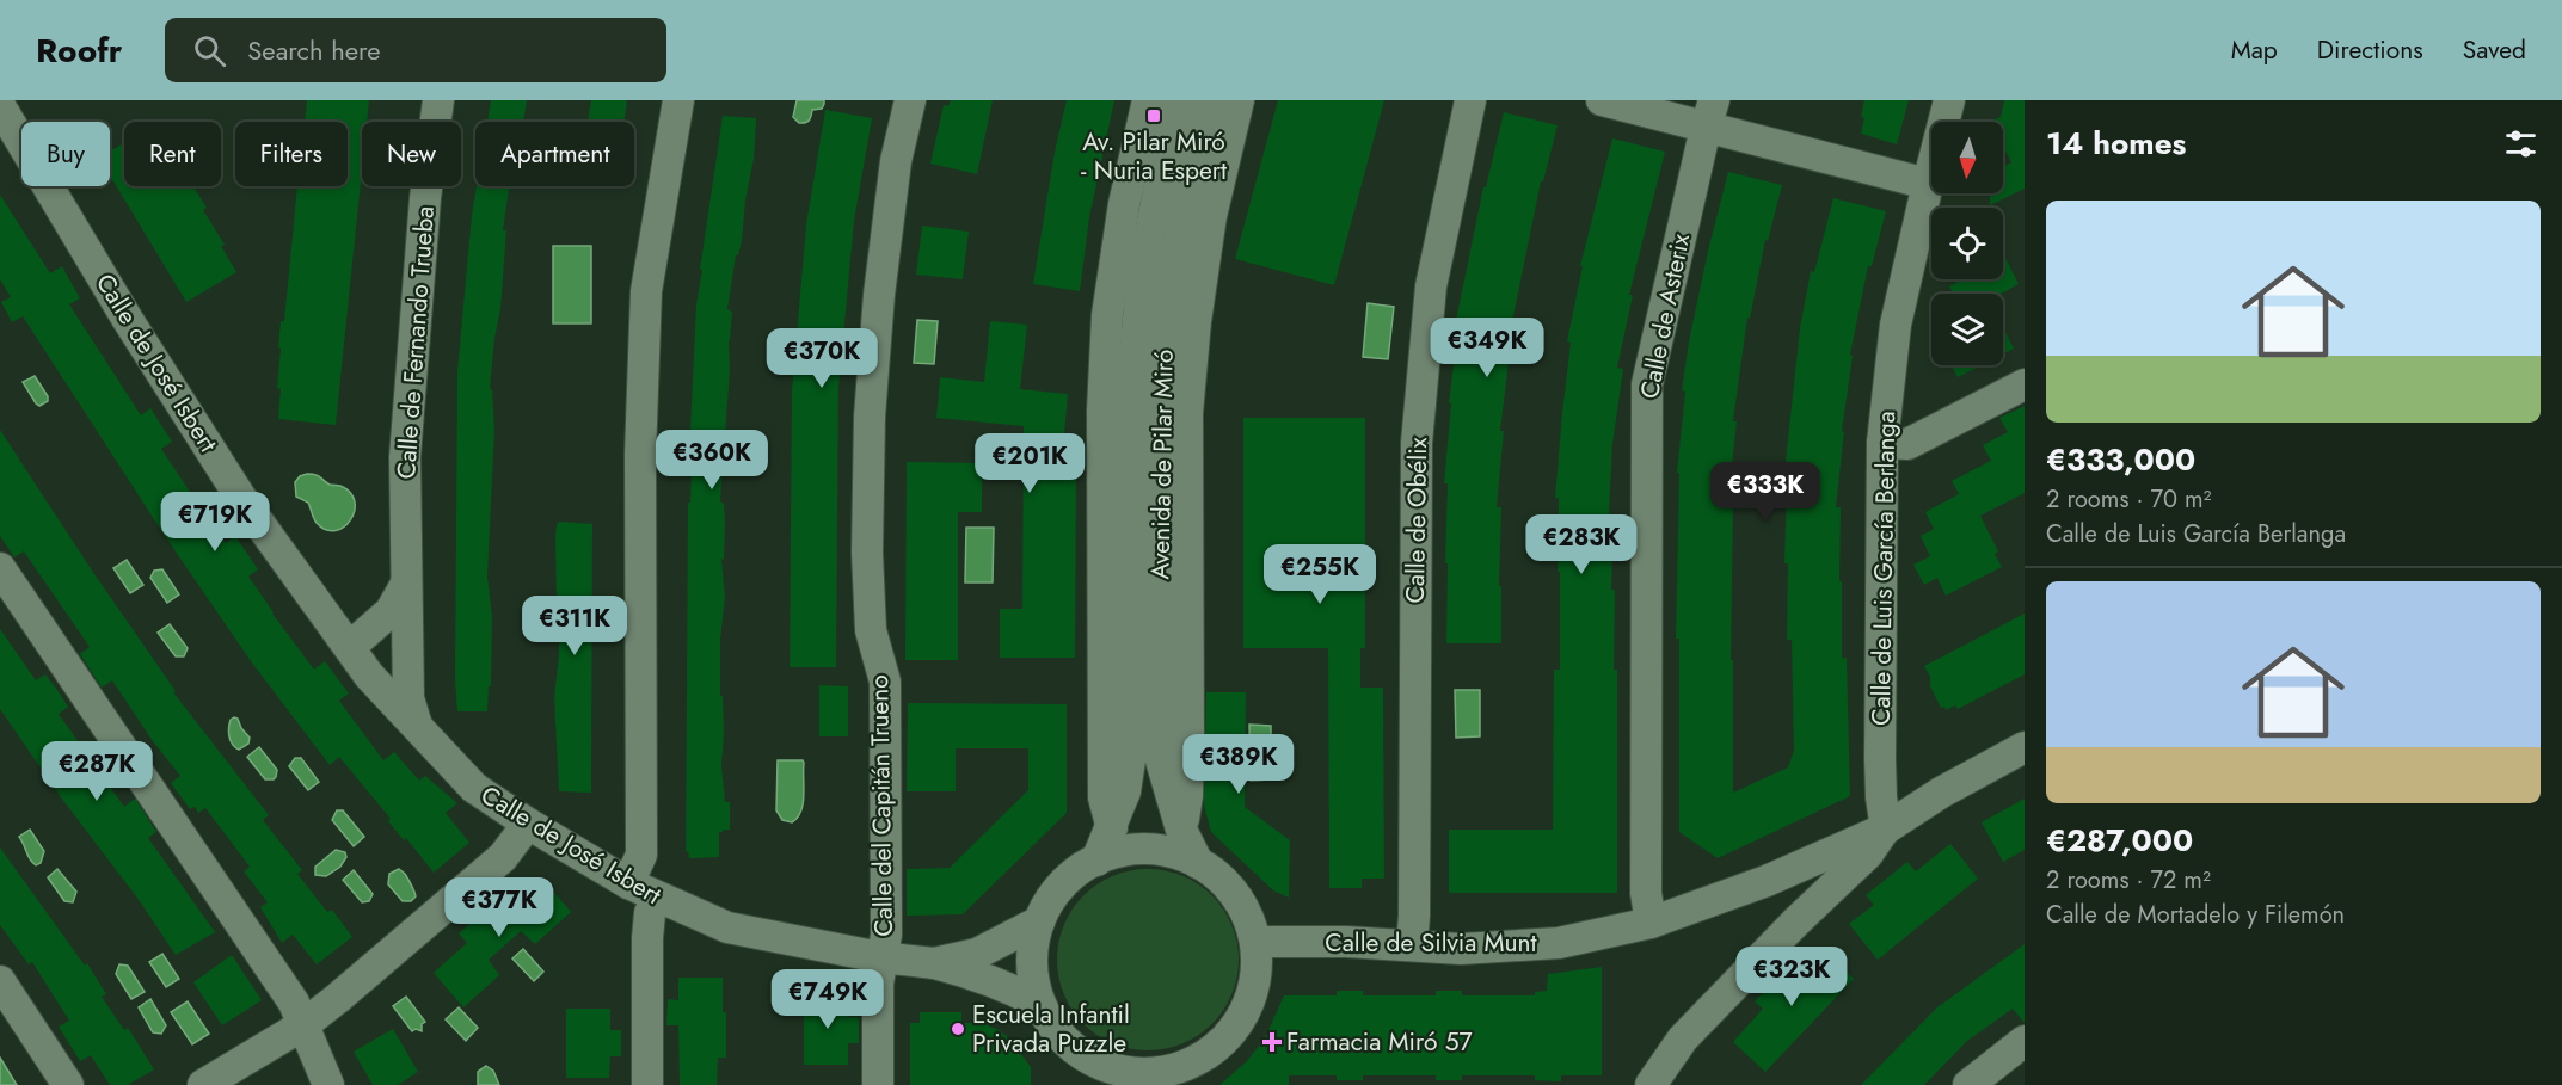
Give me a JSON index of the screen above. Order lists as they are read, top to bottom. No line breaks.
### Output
{"streets":{"street":["Calle de Asterix","Calle de Fernando Trueba","Calle de José Isbert","Avenida de Pilar Miró","Calle de Obélix","Calle de Luis García Berlanga","Calle del Capitán Trueno","Calle de Silvia Munt"]},"crossings":[["Calle de Asterix","Calle de Silvia Munt"],["Calle de Fernando Trueba","Calle de José Isbert"],["Calle de José Isbert","Avenida de Pilar Miró"],["Calle de José Isbert","Calle del Capitán Trueno"],["Calle de José Isbert","Calle de Silvia Munt"],["Avenida de Pilar Miró","Calle de Silvia Munt"],["Calle de Obélix","Calle de Silvia Munt"],["Calle de Luis García Berlanga","Calle de Silvia Munt"]],"places":{"transit":["Av. Pilar Miró - Nuria Espert"],"other":["Escuela Infantil Privada Puzzle"],"health":["Farmacia Miró 57"]},"north":"bottom","page":{"header":"Roofr","search":"Search here","nav":["Map","Directions","Saved"],"heading":"14 homes","chip":["Buy","Rent","Filters","New","Apartment"],"list":[{"name":"€333,000","note":"2 rooms · 70 m² · Calle de Luis García Berlanga"},{"name":"€287,000","note":"2 rooms · 72 m² · Calle de Mortadelo y Filemón"}],"price":["€349K","€370K","€360K","€201K","€333K","€719K","€283K","€255K","€311K","€389K","€287K","€377K","€323K","€749K"]}}
